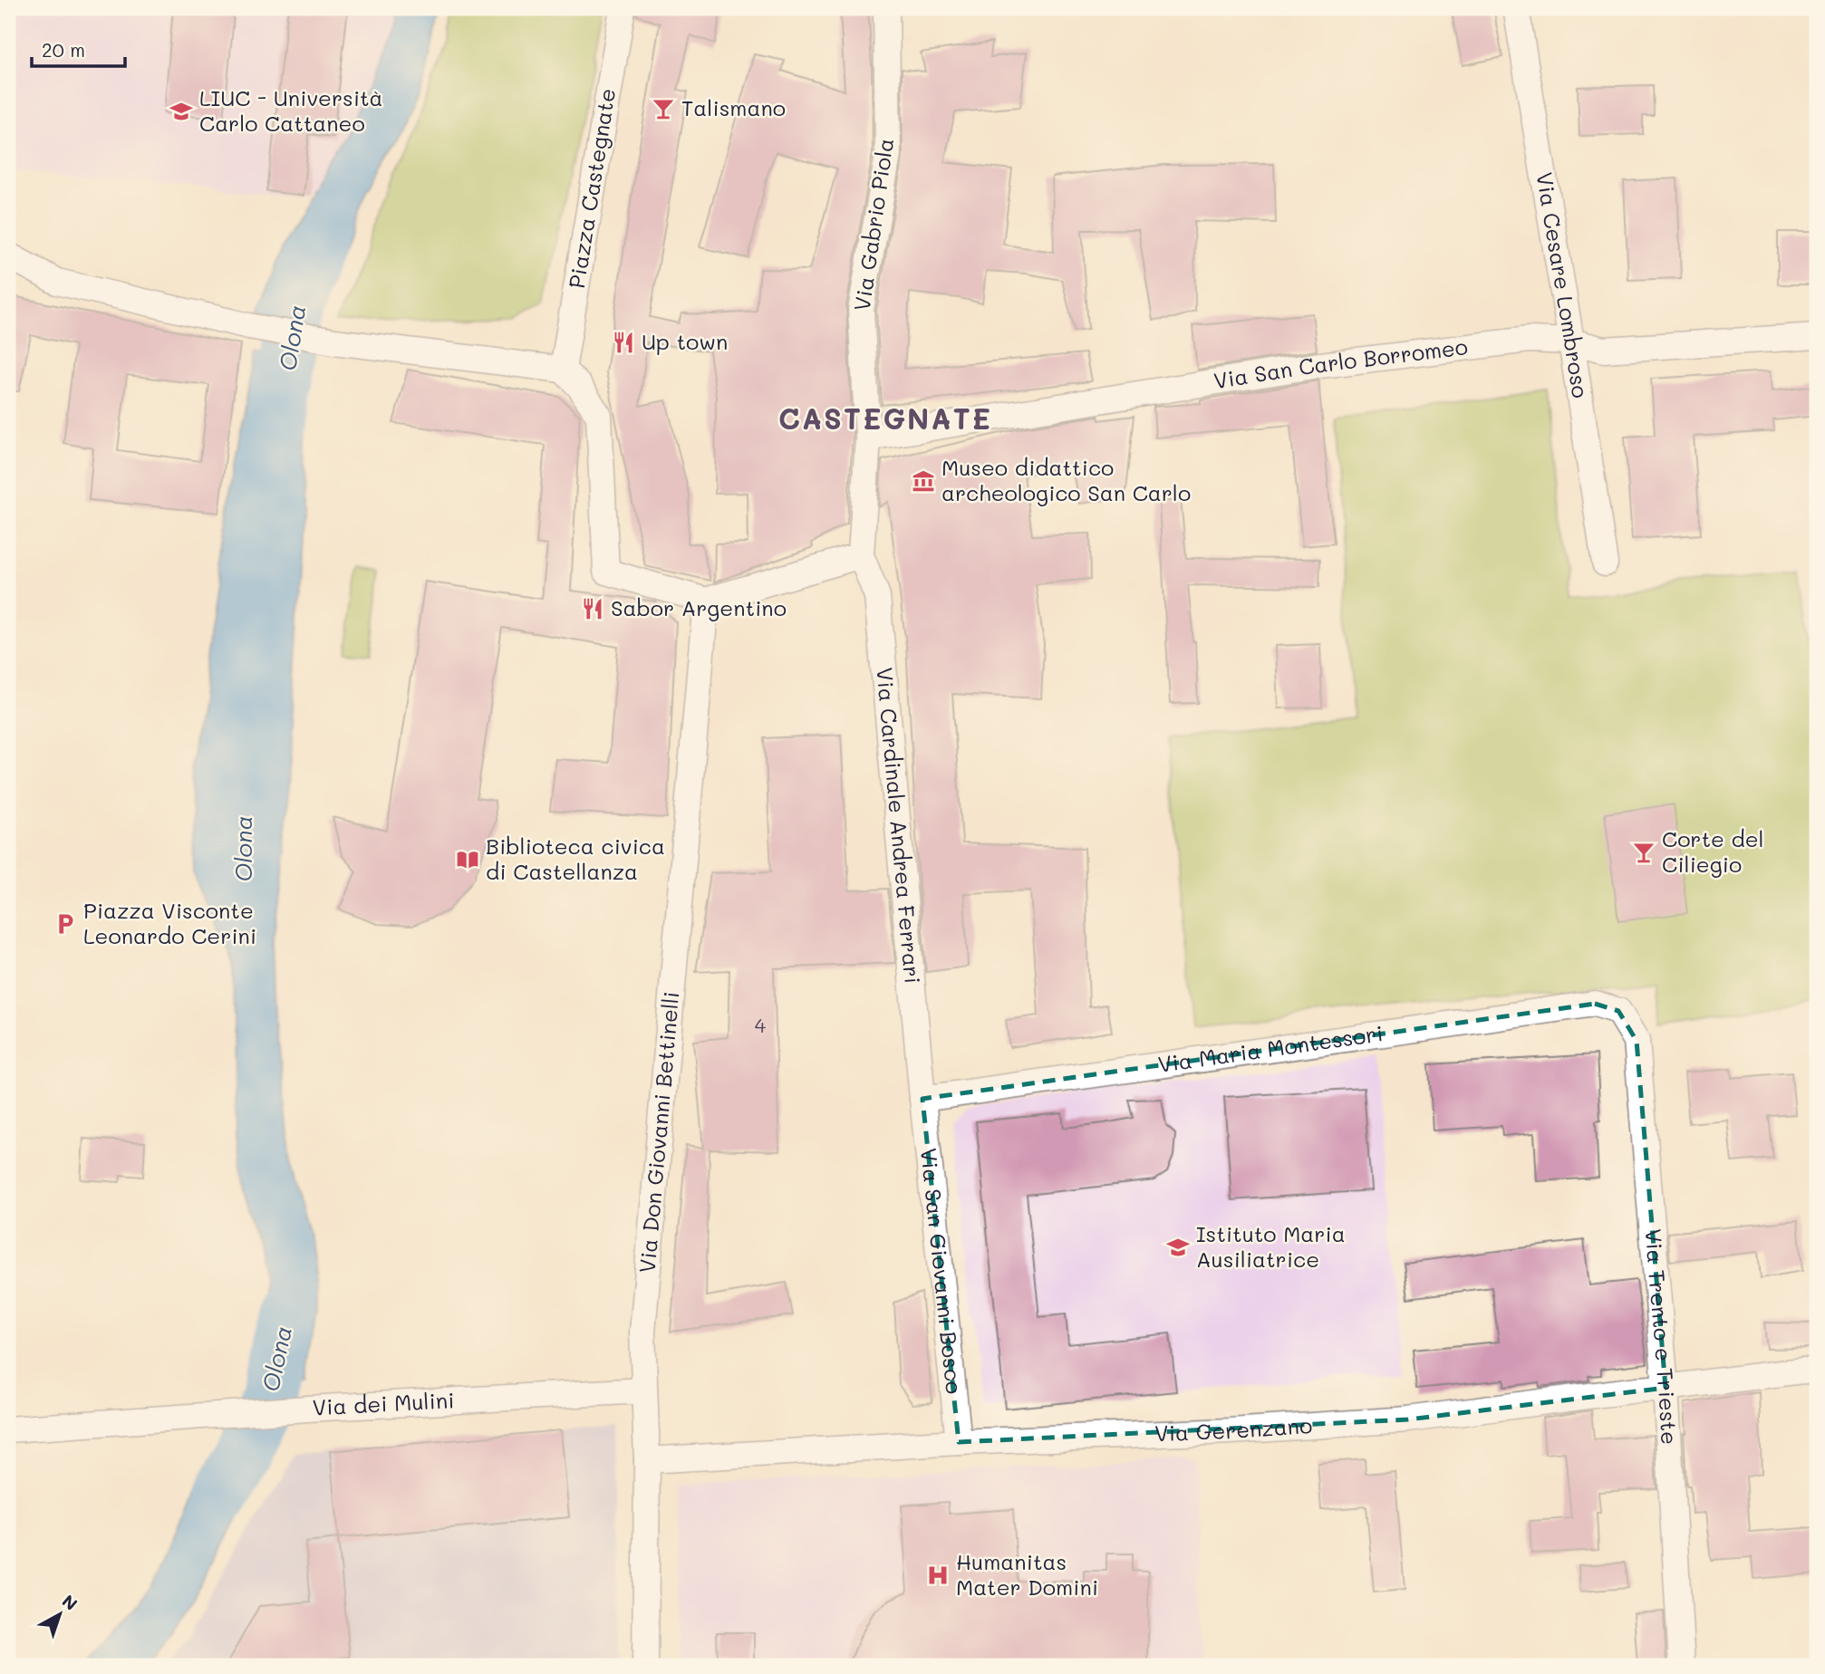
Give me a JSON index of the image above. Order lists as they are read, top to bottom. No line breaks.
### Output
{"streets":{"street":["Piazza Castegnate","Via Gabrio Piola","Via Cesare Lombroso","Via San Carlo Borromeo","Via Cardinale Andrea Ferrari","Via Maria Montessori","Via Don Giovanni Bettinelli","Via San Giovanni Bosco","Via Trento e Trieste","Via dei Mulini","Via Gerenzano"]},"crossings":[["Via Gabrio Piola","Via San Carlo Borromeo"],["Via Gabrio Piola","Via Cardinale Andrea Ferrari"],["Via Cesare Lombroso","Via San Carlo Borromeo"],["Via Cardinale Andrea Ferrari","Via Maria Montessori"],["Via Cardinale Andrea Ferrari","Via San Giovanni Bosco"],["Via Maria Montessori","Via San Giovanni Bosco"],["Via Maria Montessori","Via Trento e Trieste"],["Via Don Giovanni Bettinelli","Via dei Mulini"],["Via Don Giovanni Bettinelli","Via Gerenzano"],["Via San Giovanni Bosco","Via Gerenzano"],["Via Trento e Trieste","Via Gerenzano"]],"districts":["CASTEGNATE"],"water":["Olona"],"places":{"bar":["Talismano","Corte del Ciliegio"],"school or university":["LIUC - Università Carlo Cattaneo","Istituto Maria Ausiliatrice"],"restaurant":["Up town","Sabor Argentino"],"museum":["Museo didattico archeologico San Carlo"],"library":["Biblioteca civica di Castellanza"],"parking":["Piazza Visconte Leonardo Cerini"],"hospital":["Humanitas Mater Domini"]},"house_numbers":["4"],"scale_bar":"20 m","north":"top right"}
